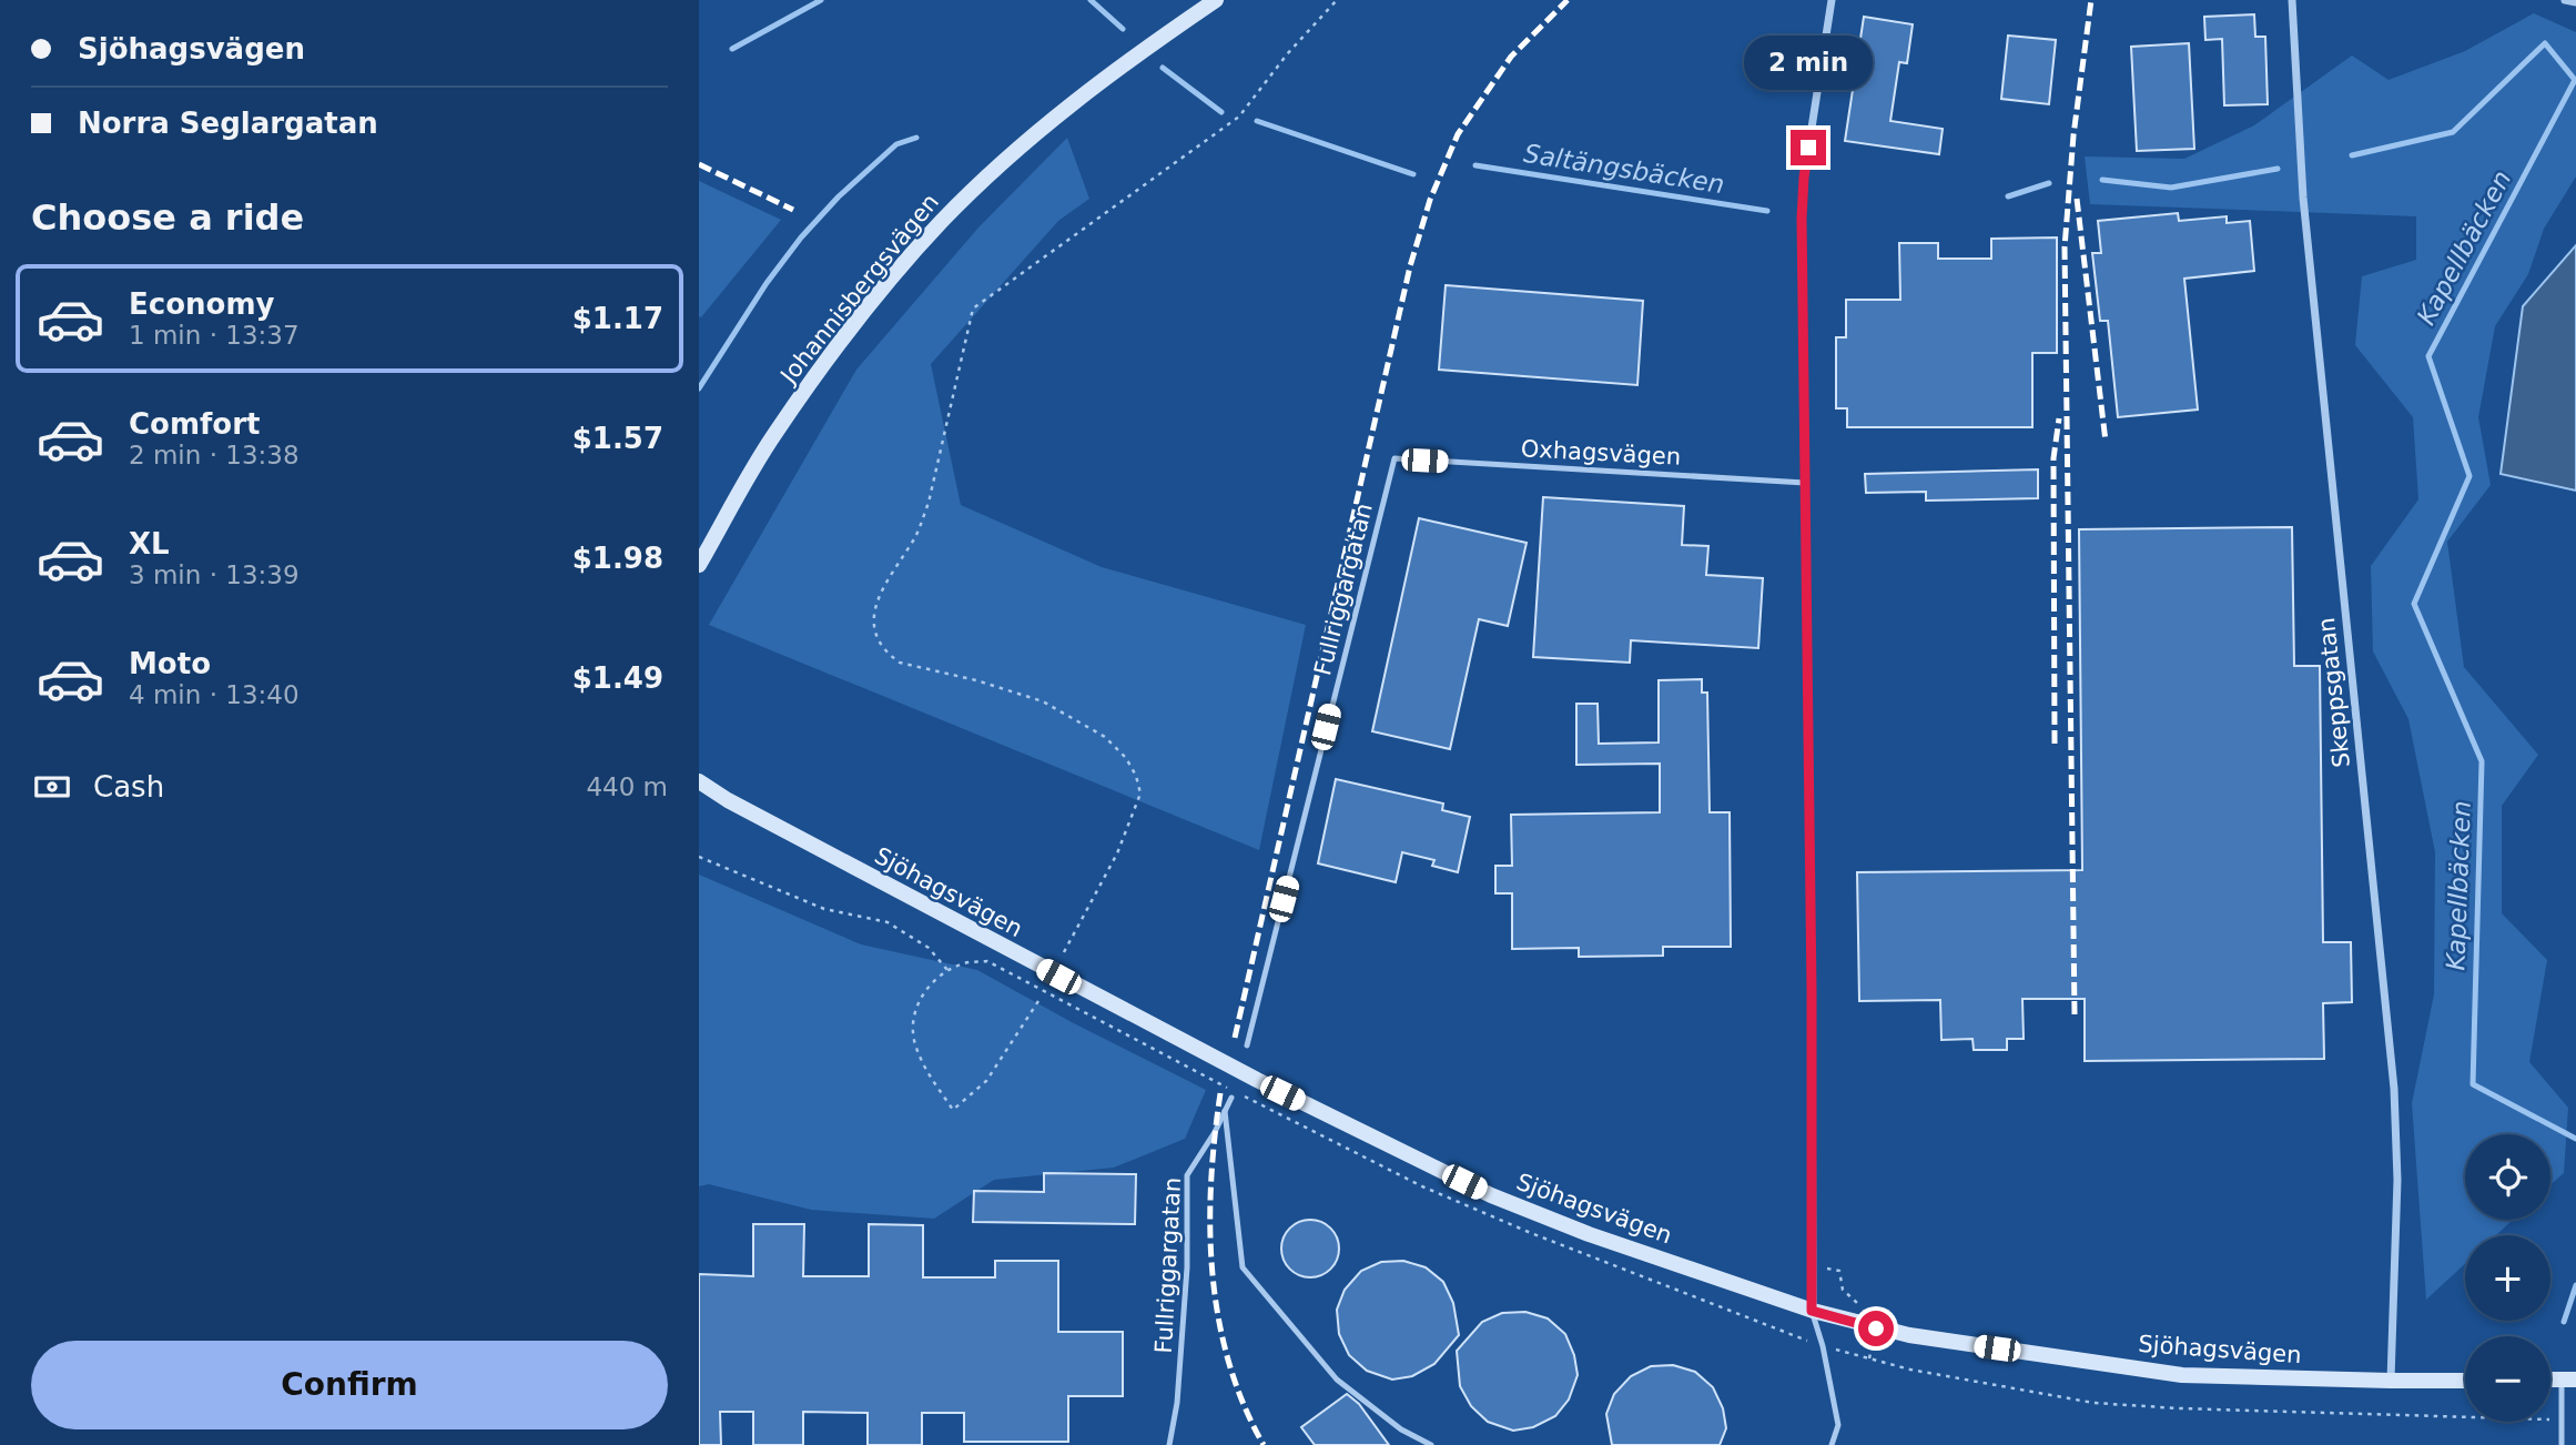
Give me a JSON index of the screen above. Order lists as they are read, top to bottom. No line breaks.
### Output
{"streets":{"main road":["Johannisbergsvägen","Sjöhagsvägen"],"street":["Skeppsgatan"],"lane":["Oxhagsvägen","Fullriggargatan"]},"crossings":[["Oxhagsvägen","Fullriggargatan"],["Skeppsgatan","Sjöhagsvägen"]],"water":["Saltängsbäcken","Kapellbäcken"],"page":{"banner":["Sjöhagsvägen","Norra Seglargatan"],"bubble":"2 min","heading":"Choose a ride","list":[{"name":"Economy","note":"1 min · 13:37","value":"$1.17"},{"name":"Comfort","note":"2 min · 13:38","value":"$1.57"},{"name":"XL","note":"3 min · 13:39","value":"$1.98"},{"name":"Moto","note":"4 min · 13:40","value":"$1.49"}],"pay":["Cash","440 m"],"map_buttons":["+","−"],"buttons":"Confirm"}}
